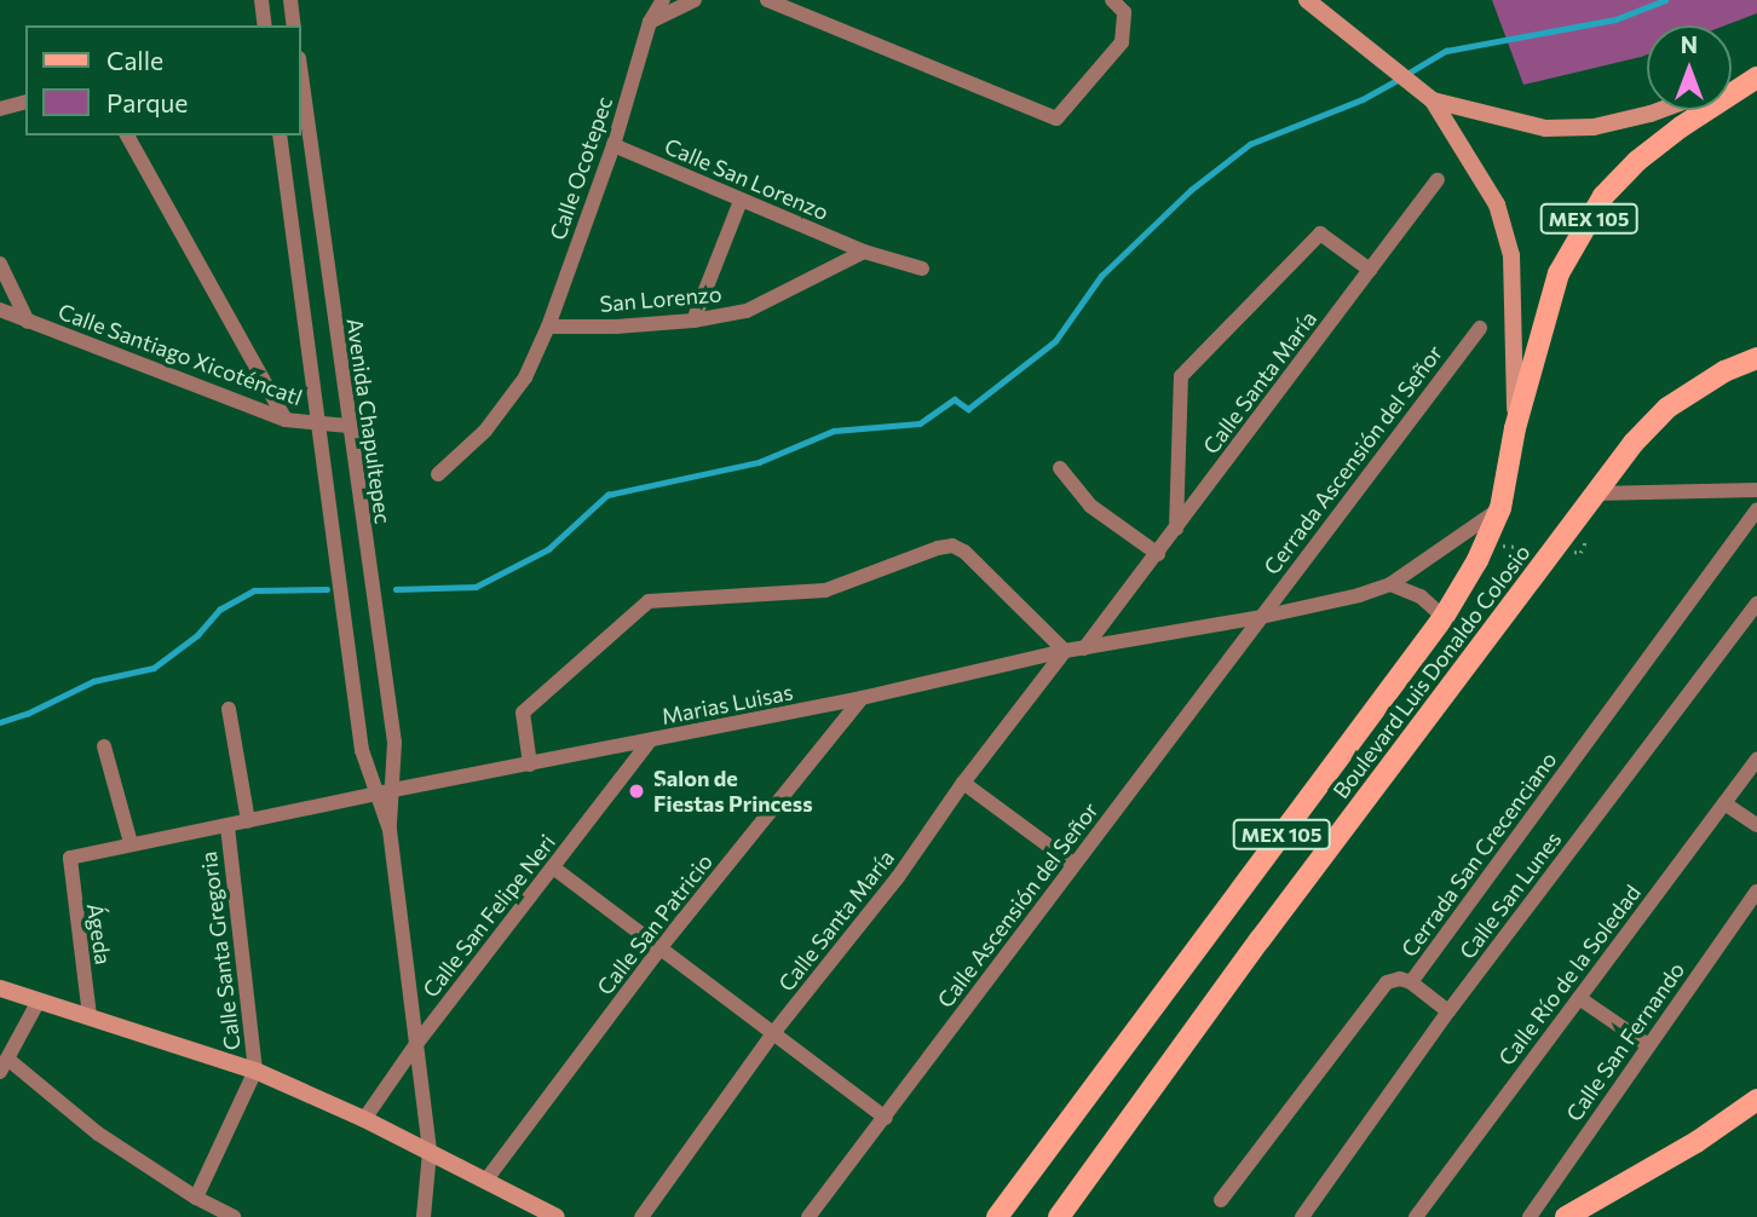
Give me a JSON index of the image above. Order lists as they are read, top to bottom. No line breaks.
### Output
{"streets":{"main road":["MEX 105","Boulevard Luis Donaldo Colosio"],"street":["Calle Ocotepec","Calle San Lorenzo","San Lorenzo","Calle Santiago Xicoténcatl","Calle Santa María","Avenida Chapultepec","Cerrada Ascensión del Señor","Marias Luisas","Cerrada San Crecenciano","Calle San Lunes","Calle Ascensión del Señor","Calle San Felipe Neri","Calle San Patricio","Ágeda","Calle Santa Gregoria","Calle Río de la Soledad","Calle San Fernando"]},"crossings":[["Calle Ocotepec","Calle San Lorenzo"],["Calle Ocotepec","San Lorenzo"],["Calle San Lorenzo","San Lorenzo"],["MEX 105","Boulevard Luis Donaldo Colosio"],["Calle Santiago Xicoténcatl","Avenida Chapultepec"],["Calle Santa María","Marias Luisas"],["Avenida Chapultepec","Marias Luisas"],["Cerrada Ascensión del Señor","Marias Luisas"],["Cerrada Ascensión del Señor","Calle Ascensión del Señor"],["Boulevard Luis Donaldo Colosio","Marias Luisas"],["Marias Luisas","Calle Ascensión del Señor"],["Marias Luisas","Calle San Felipe Neri"],["Marias Luisas","Calle San Patricio"],["Marias Luisas","Ágeda"],["Marias Luisas","Calle Santa Gregoria"]],"places":["Salon de Fiestas Princess"],"legend":["Calle","Parque"],"north":"top"}
